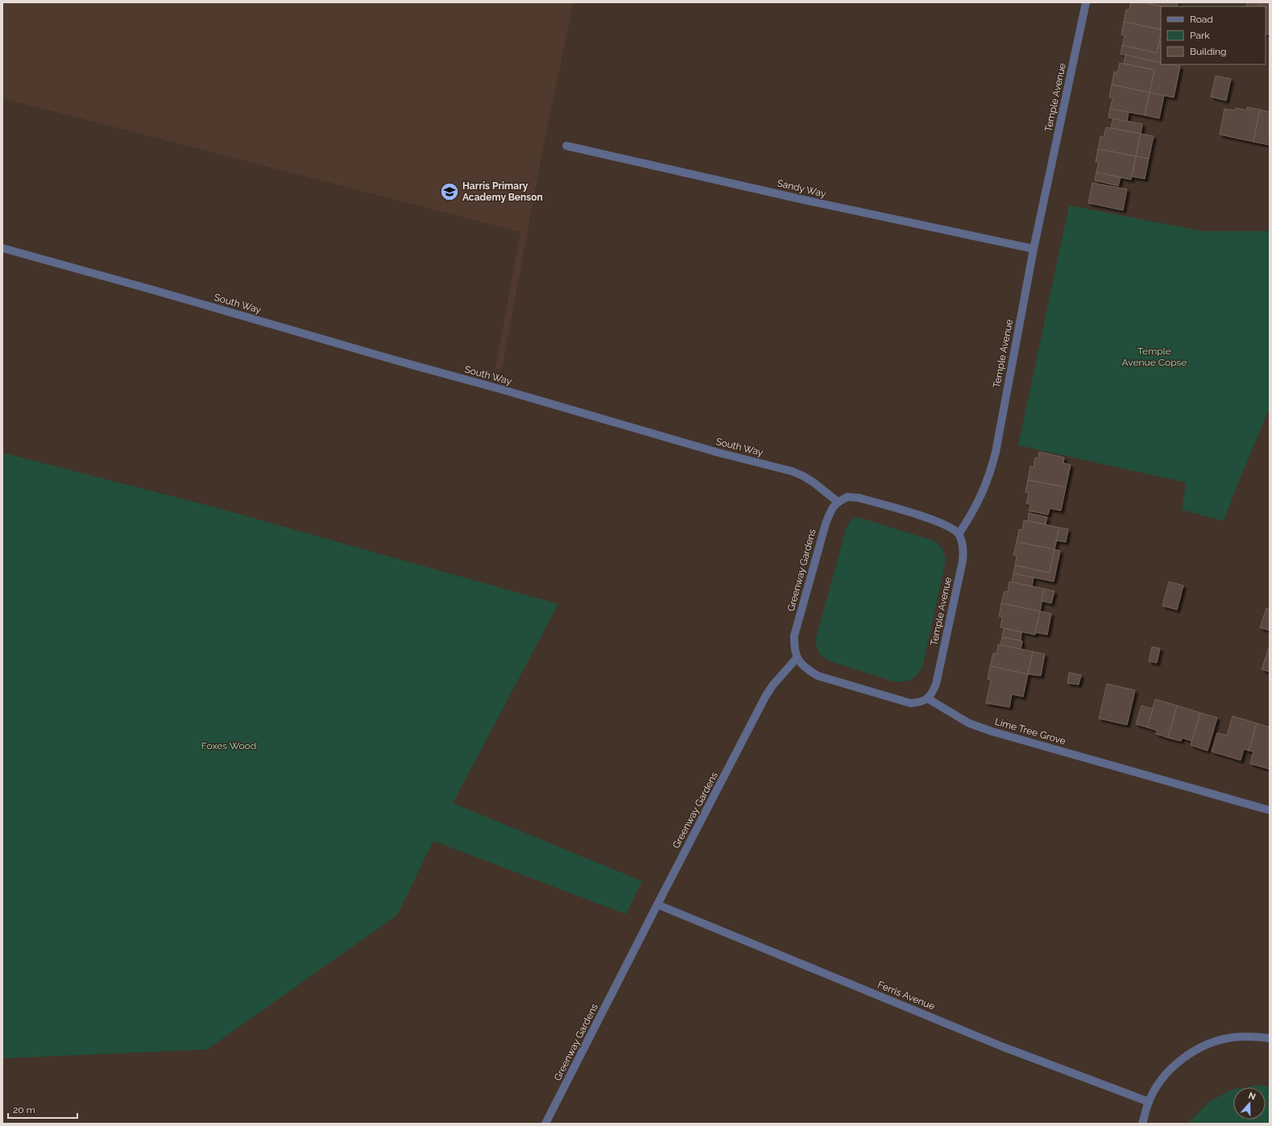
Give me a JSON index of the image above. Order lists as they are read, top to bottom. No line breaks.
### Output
{"streets":{"street":["Temple Avenue","Sandy Way","South Way","Greenway Gardens","Lime Tree Grove","Ferris Avenue"]},"crossings":[["Temple Avenue","Sandy Way"],["Temple Avenue","Lime Tree Grove"],["South Way","Greenway Gardens"],["Greenway Gardens","Ferris Avenue"]],"parks":["Temple Avenue Copse","Foxes Wood"],"places":{"school or university":["Harris Primary Academy Benson"]},"legend":["Road","Park","Building"],"scale_bar":"20 m","north":"top"}
